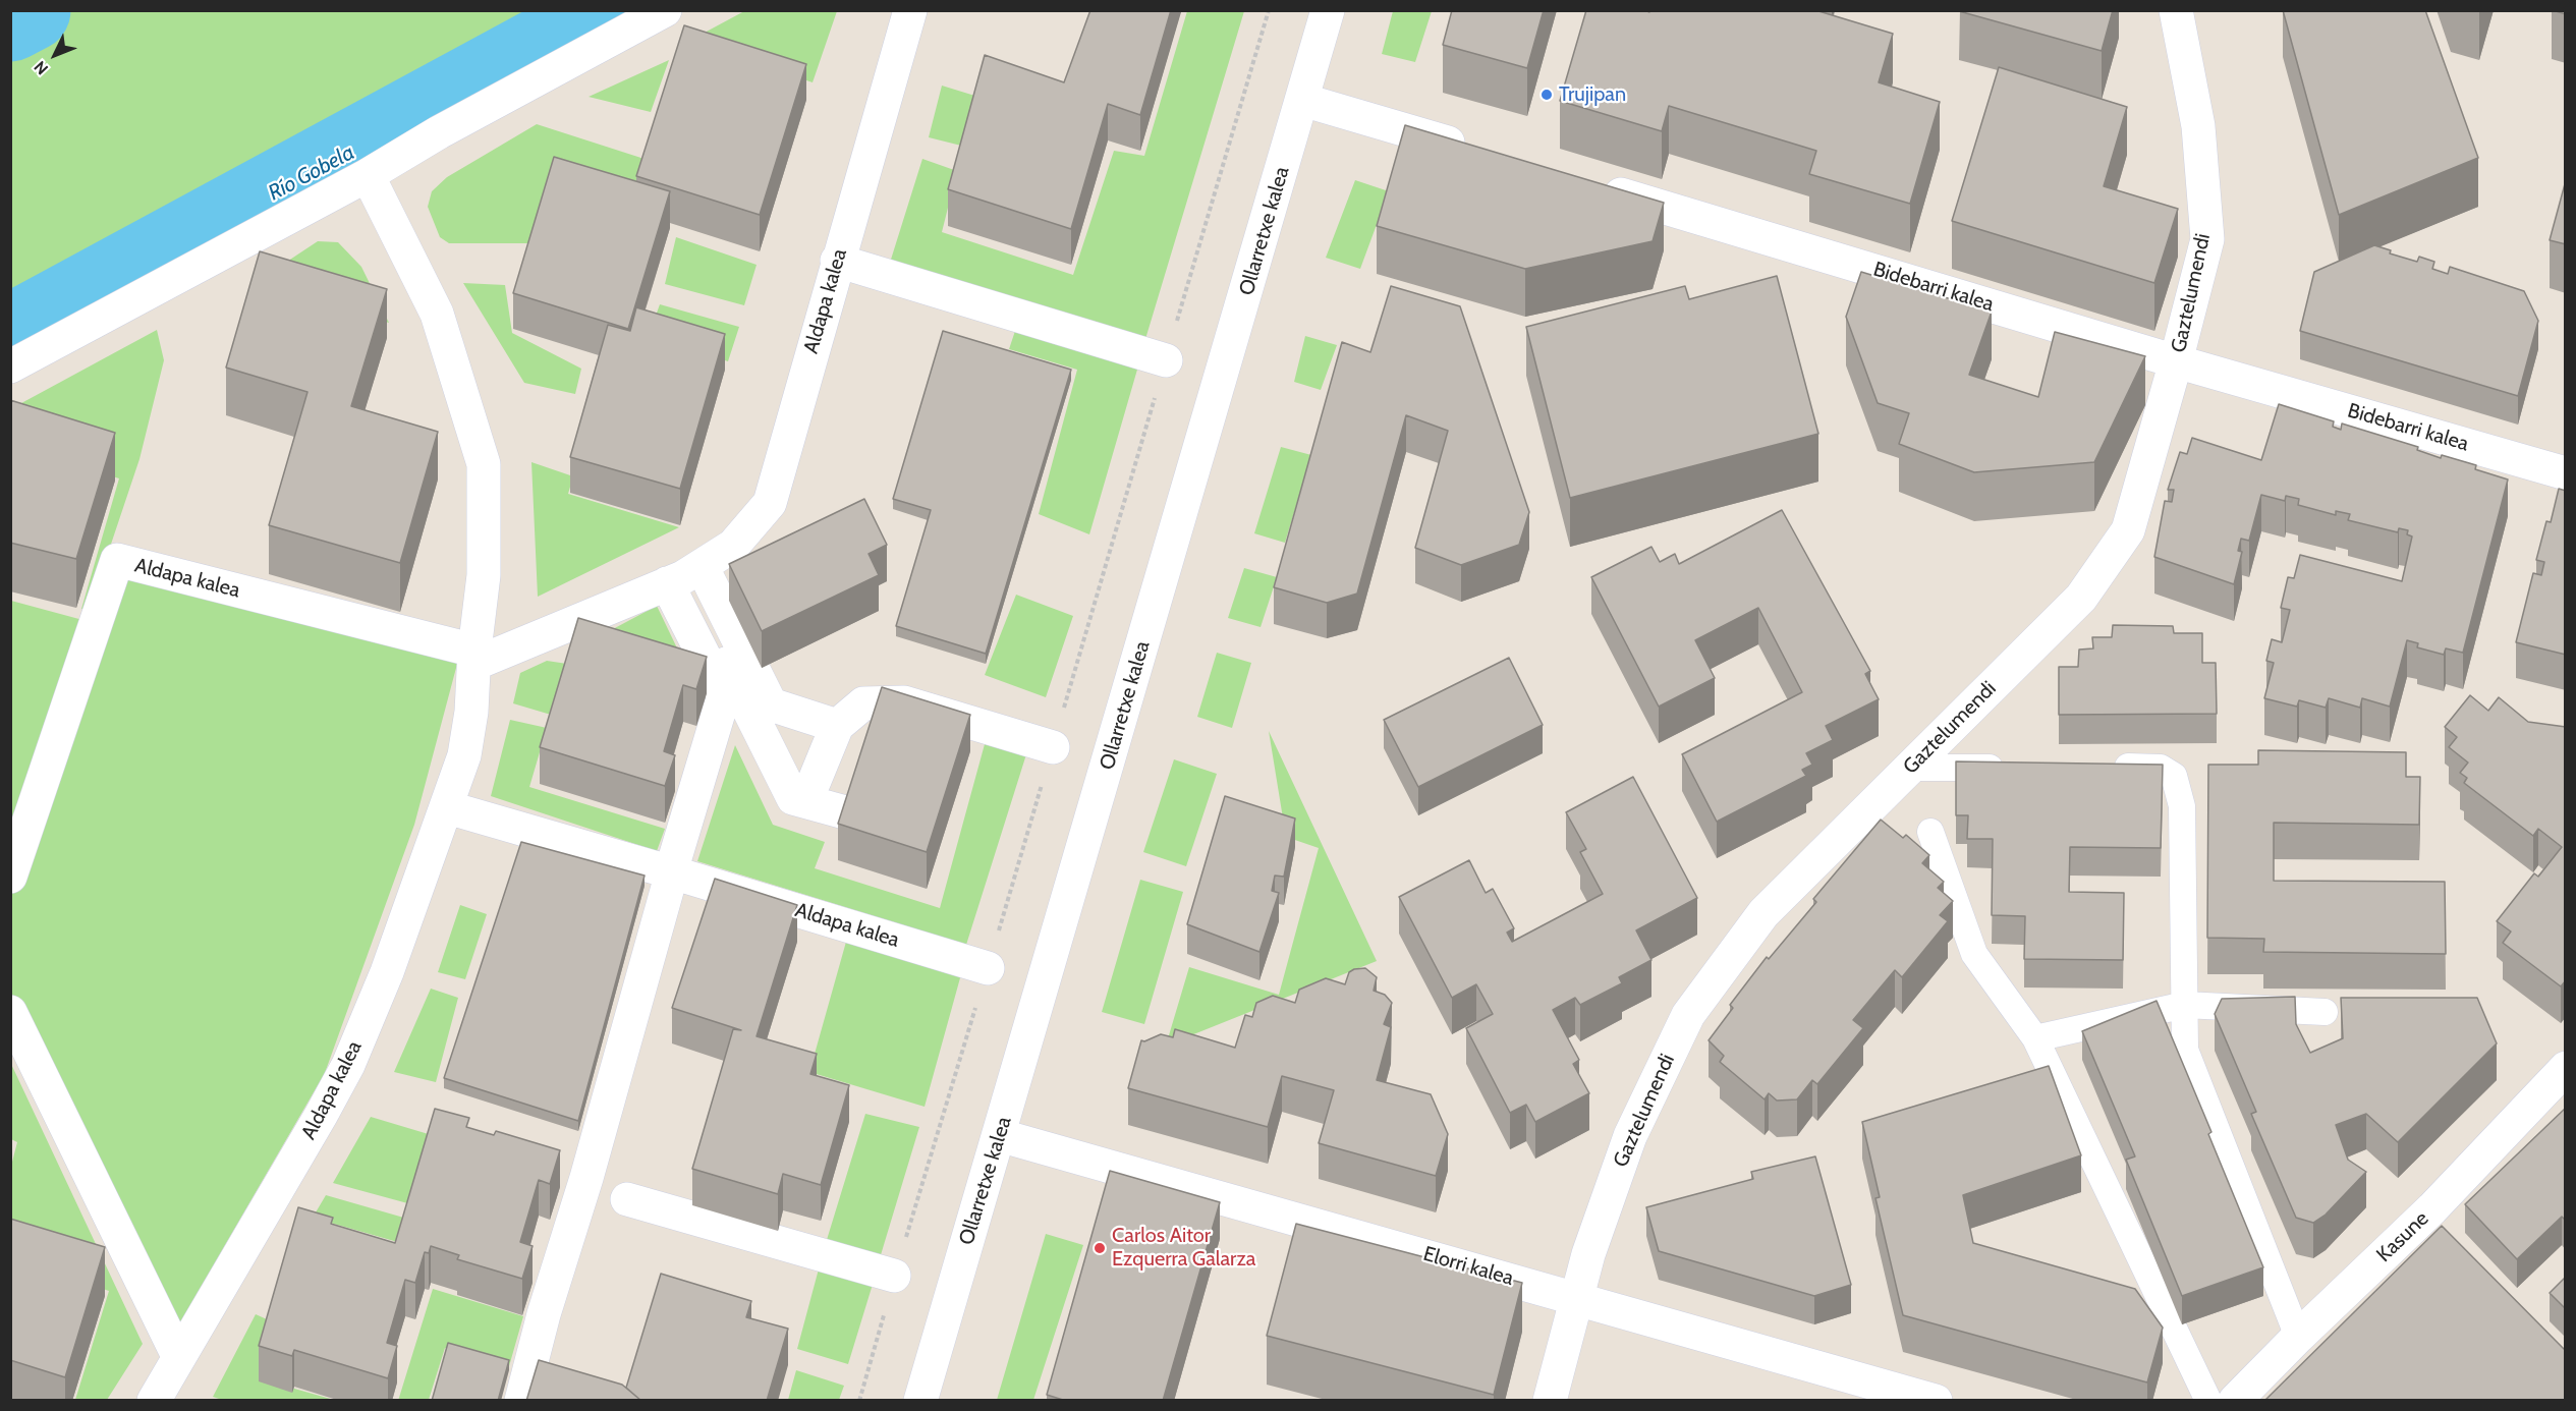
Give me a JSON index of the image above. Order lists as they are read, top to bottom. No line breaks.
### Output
{"streets":{"street":["Ollarretxe kalea","Bidebarri kalea","Gaztelumendi","Aldapa kalea","Kasune","Elorri kalea"]},"crossings":[["Ollarretxe kalea","Elorri kalea"],["Bidebarri kalea","Gaztelumendi"],["Gaztelumendi","Elorri kalea"]],"water":["Río Gobela"],"places":["Trujipan","Carlos Aitor Ezquerra Galarza"],"north":"bottom left"}
